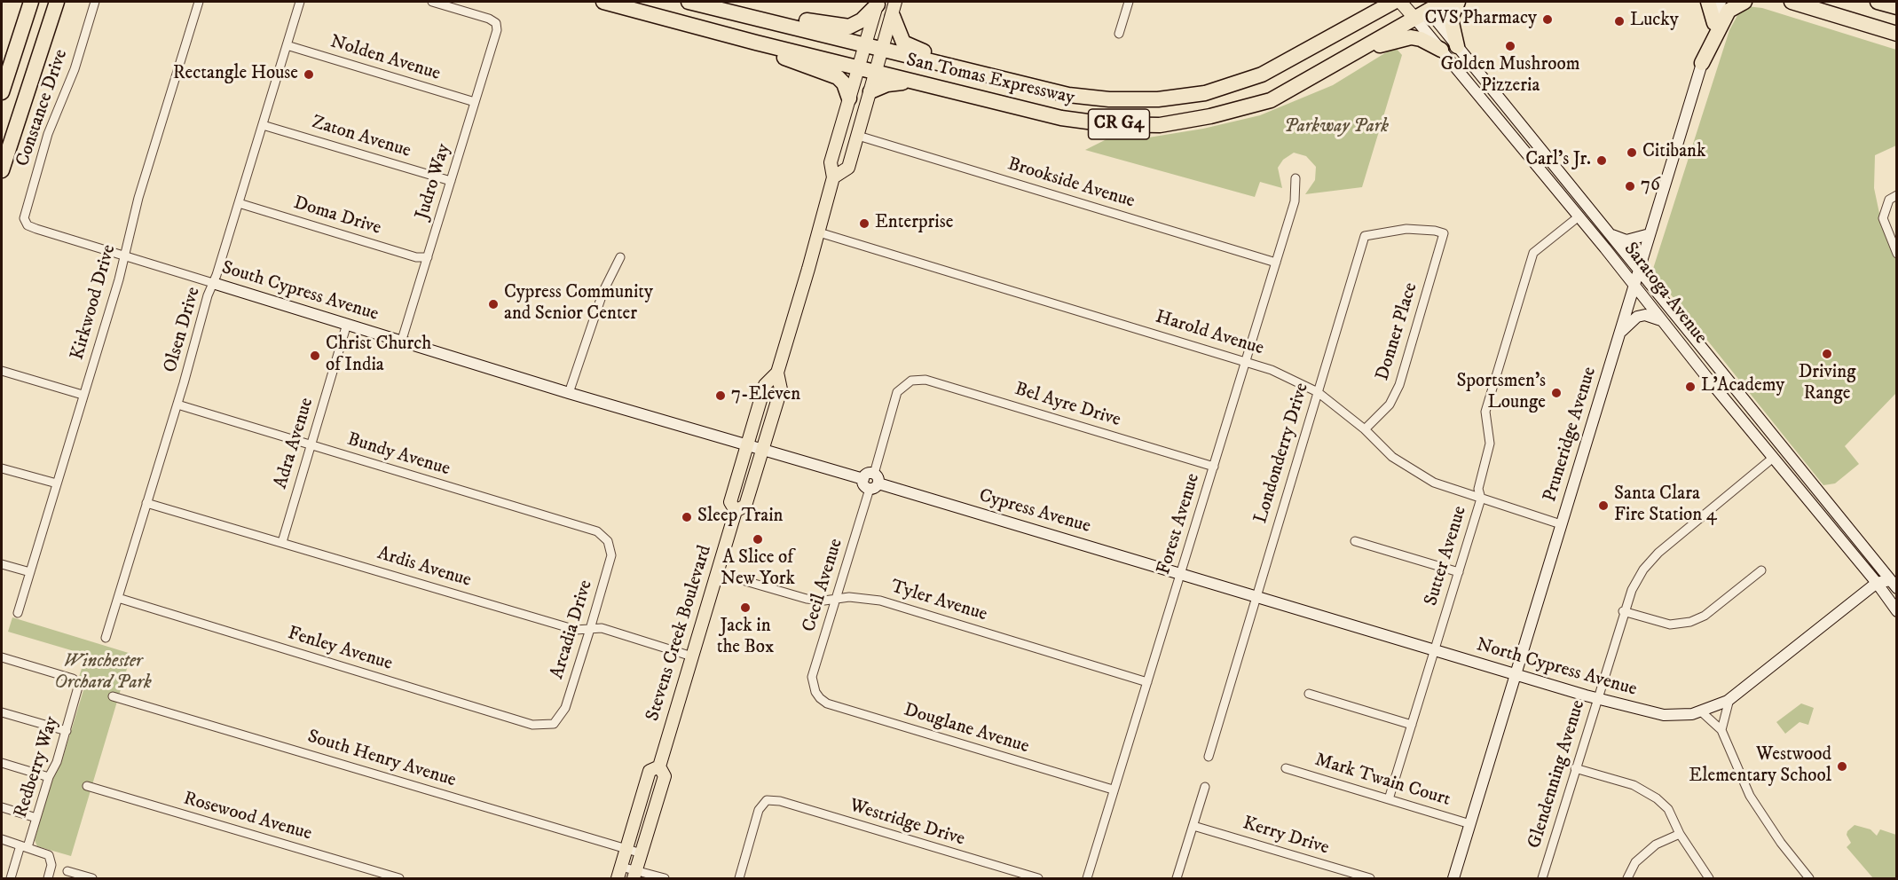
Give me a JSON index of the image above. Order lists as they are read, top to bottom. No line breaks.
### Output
{"streets":{"highway":["San Tomas Expressway","CR G4"],"main road":["South Cypress Avenue","Saratoga Avenue","Pruneridge Avenue","Cypress Avenue","Stevens Creek Boulevard","North Cypress Avenue"],"street":["Nolden Avenue","Constance Drive","Zaton Avenue","Judro Way","Brookside Avenue","Doma Drive","Kirkwood Drive","Olsen Drive","Donner Place","Harold Avenue","Bel Ayre Drive","Adra Avenue","Londonderry Drive","Bundy Avenue","Forest Avenue","Sutter Avenue","Ardis Avenue","Cecil Avenue","Tyler Avenue","Arcadia Drive","Fenley Avenue","Douglane Avenue","South Henry Avenue","Redberry Way","Glendenning Avenue","Mark Twain Court","Rosewood Avenue","Westridge Drive","Kerry Drive"]},"crossings":[["Nolden Avenue","Judro Way"],["Nolden Avenue","Olsen Drive"],["San Tomas Expressway","Saratoga Avenue"],["San Tomas Expressway","Stevens Creek Boulevard"],["Constance Drive","South Cypress Avenue"],["Zaton Avenue","Judro Way"],["Zaton Avenue","Olsen Drive"],["Judro Way","Doma Drive"],["Judro Way","South Cypress Avenue"],["Brookside Avenue","Forest Avenue"],["Brookside Avenue","Stevens Creek Boulevard"],["Doma Drive","Olsen Drive"],["South Cypress Avenue","Kirkwood Drive"],["South Cypress Avenue","Olsen Drive"],["South Cypress Avenue","Adra Avenue"],["South Cypress Avenue","Stevens Creek Boulevard"],["Saratoga Avenue","Pruneridge Avenue"],["Saratoga Avenue","Sutter Avenue"],["Saratoga Avenue","North Cypress Avenue"],["Saratoga Avenue","Glendenning Avenue"],["Olsen Drive","Bundy Avenue"],["Olsen Drive","Ardis Avenue"],["Olsen Drive","Fenley Avenue"],["Donner Place","Harold Avenue"],["Donner Place","Londonderry Drive"],["Harold Avenue","Pruneridge Avenue"],["Harold Avenue","Londonderry Drive"],["Harold Avenue","Forest Avenue"],["Harold Avenue","Sutter Avenue"],["Harold Avenue","Stevens Creek Boulevard"],["Bel Ayre Drive","Forest Avenue"],["Bel Ayre Drive","Cecil Avenue"],["Pruneridge Avenue","North Cypress Avenue"],["Pruneridge Avenue","Mark Twain Court"],["Adra Avenue","Bundy Avenue"],["Adra Avenue","Ardis Avenue"],["Londonderry Drive","North Cypress Avenue"],["Bundy Avenue","Arcadia Drive"],["Cypress Avenue","Forest Avenue"],["Cypress Avenue","Cecil Avenue"],["Cypress Avenue","North Cypress Avenue"],["Forest Avenue","Tyler Avenue"],["Forest Avenue","North Cypress Avenue"],["Forest Avenue","Douglane Avenue"],["Sutter Avenue","North Cypress Avenue"],["Sutter Avenue","Mark Twain Court"],["Ardis Avenue","Arcadia Drive"],["Ardis Avenue","Stevens Creek Boulevard"],["Cecil Avenue","Tyler Avenue"],["Cecil Avenue","Douglane Avenue"],["Tyler Avenue","Stevens Creek Boulevard"],["Arcadia Drive","Fenley Avenue"],["Stevens Creek Boulevard","South Henry Avenue"],["North Cypress Avenue","Glendenning Avenue"]],"parks":["Parkway Park","Winchester Orchard Park"],"places":["CVS Pharmacy","Lucky","Golden Mushroom Pizzeria","Rectangle House","Citibank","Carl's Jr.","76","Enterprise","Cypress Community and Senior Center","Driving Range","Christ Church of India","L'Academy","Sportsmen's Lounge","7-Eleven","Santa Clara Fire Station 4","Sleep Train","A Slice of New York","Jack in the Box","Westwood Elementary School"]}
